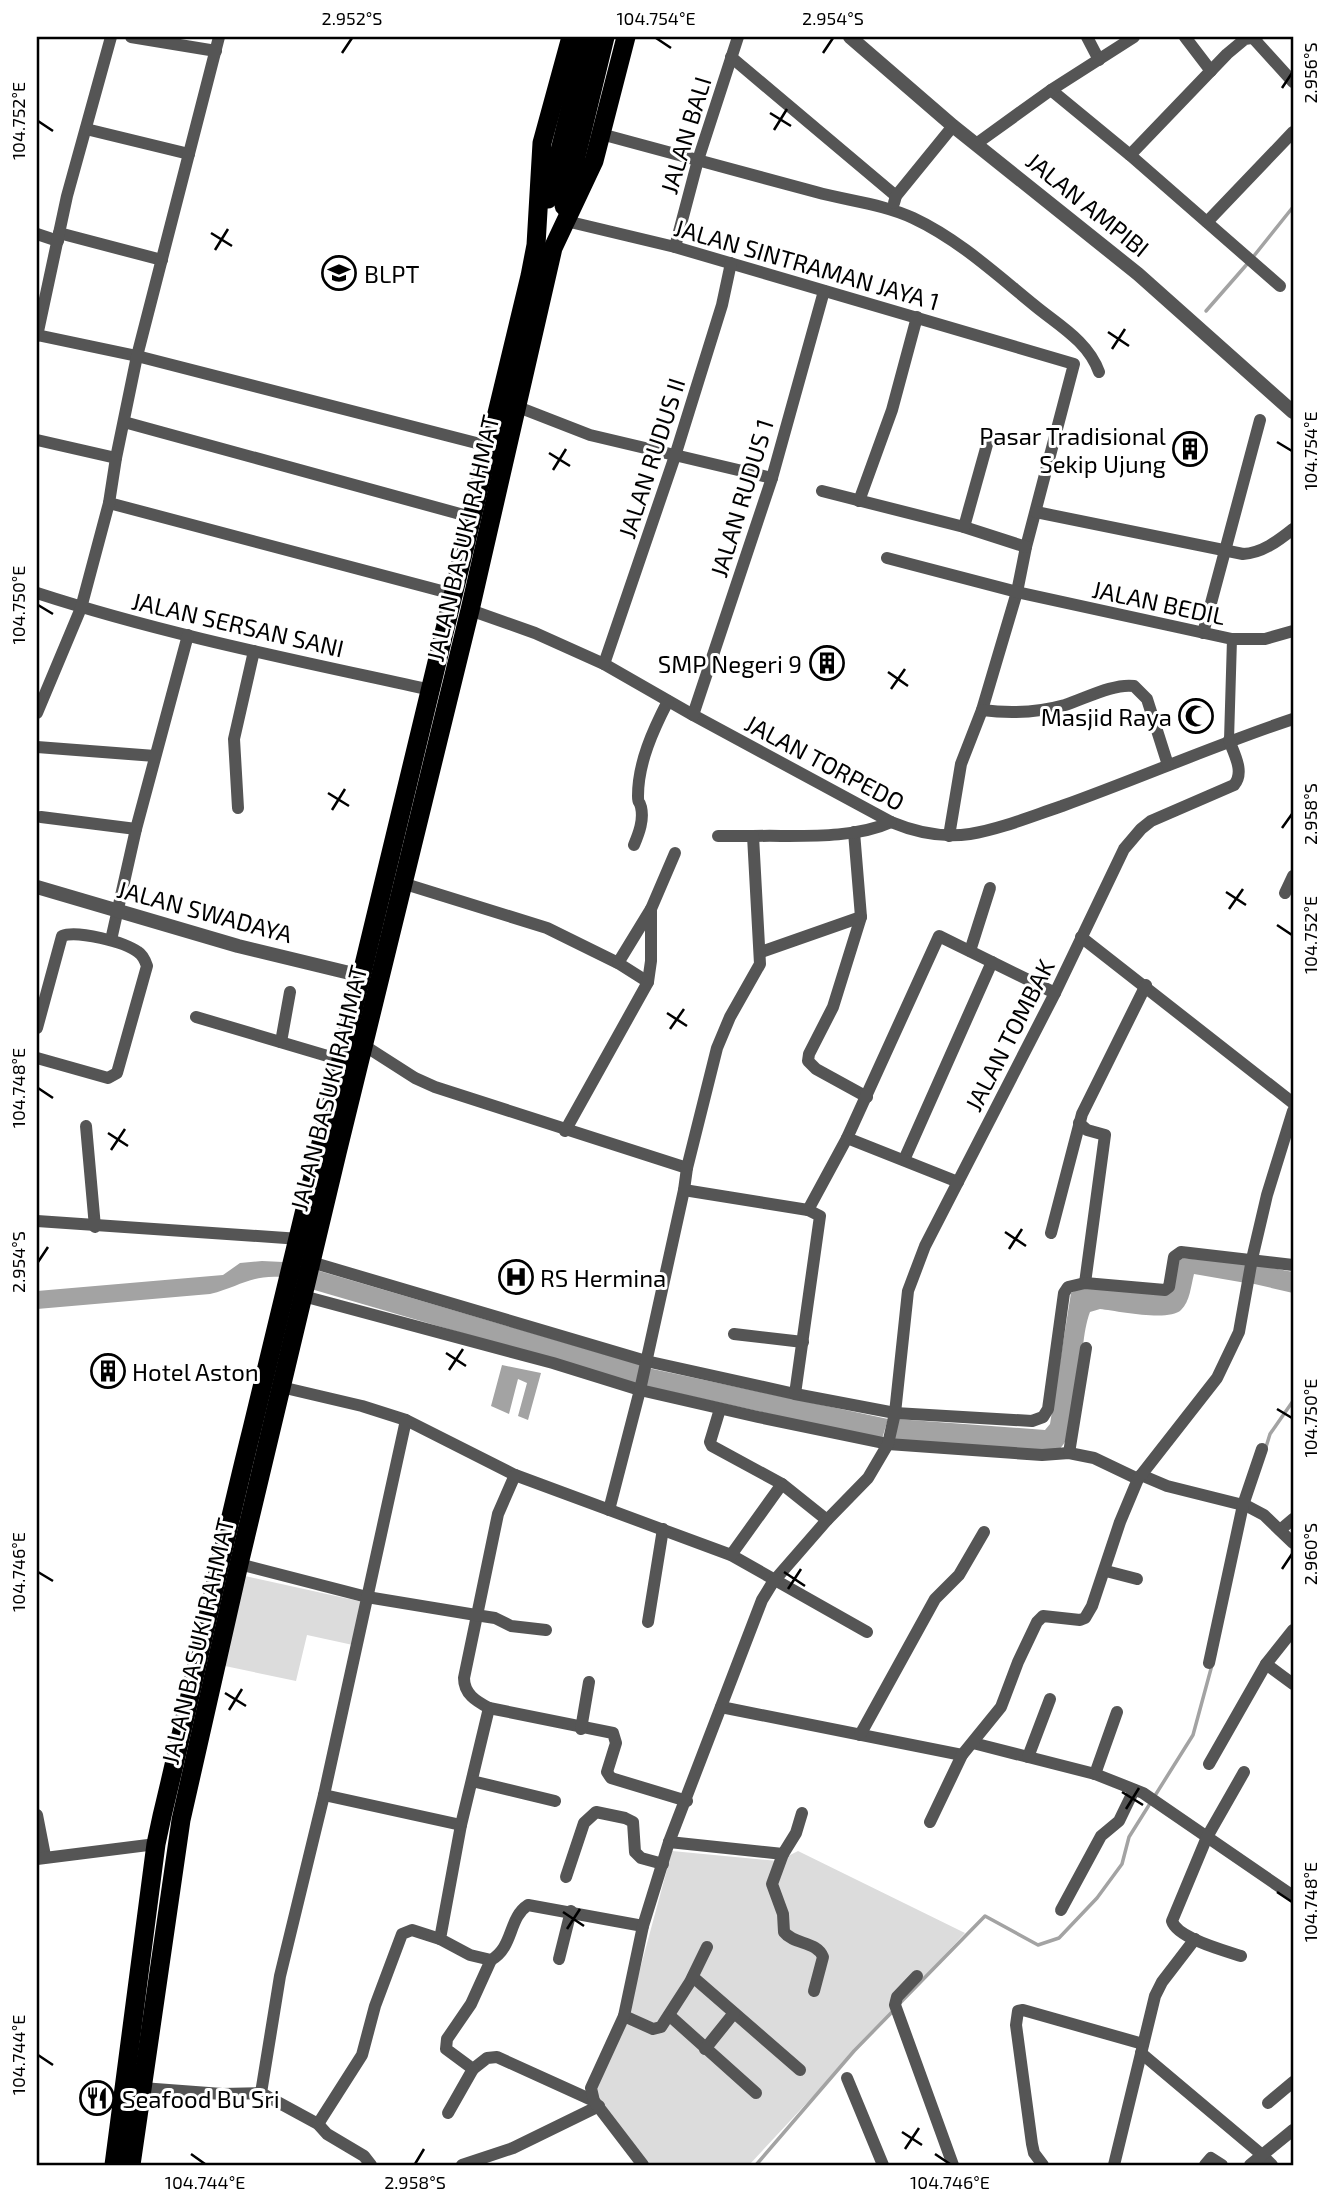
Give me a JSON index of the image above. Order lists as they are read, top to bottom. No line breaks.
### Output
{"streets":{"highway":["JALAN BASUKI RAHMAT"],"street":["JALAN BALI","JALAN AMPIBI","JALAN SINTRAMAN JAYA 1","JALAN RUDUS II","JALAN RUDUS 1","JALAN BEDIL","JALAN SERSAN SANI","JALAN TORPEDO","JALAN SWADAYA","JALAN TOMBAK"]},"crossings":[["JALAN BALI","JALAN SINTRAMAN JAYA 1"],["JALAN SINTRAMAN JAYA 1","JALAN RUDUS II"],["JALAN SINTRAMAN JAYA 1","JALAN RUDUS 1"],["JALAN SINTRAMAN JAYA 1","JALAN BASUKI RAHMAT"],["JALAN RUDUS II","JALAN TORPEDO"],["JALAN RUDUS 1","JALAN TORPEDO"],["JALAN BASUKI RAHMAT","JALAN SERSAN SANI"],["JALAN BASUKI RAHMAT","JALAN TORPEDO"],["JALAN BASUKI RAHMAT","JALAN SWADAYA"],["JALAN TORPEDO","JALAN TOMBAK"]],"places":{"school or university":["BLPT"],"building":["Pasar Tradisional Sekip Ujung","SMP Negeri 9","Hotel Aston"],"mosque":["Masjid Raya"],"hospital":["RS Hermina"],"restaurant":["Seafood Bu Sri"]},"coordinates":["2.952°S","104.754°E","2.954°S","2.956°S","104.752°E","104.750°E","2.958°S","104.748°E","2.960°S","104.746°E","104.744°E"]}
